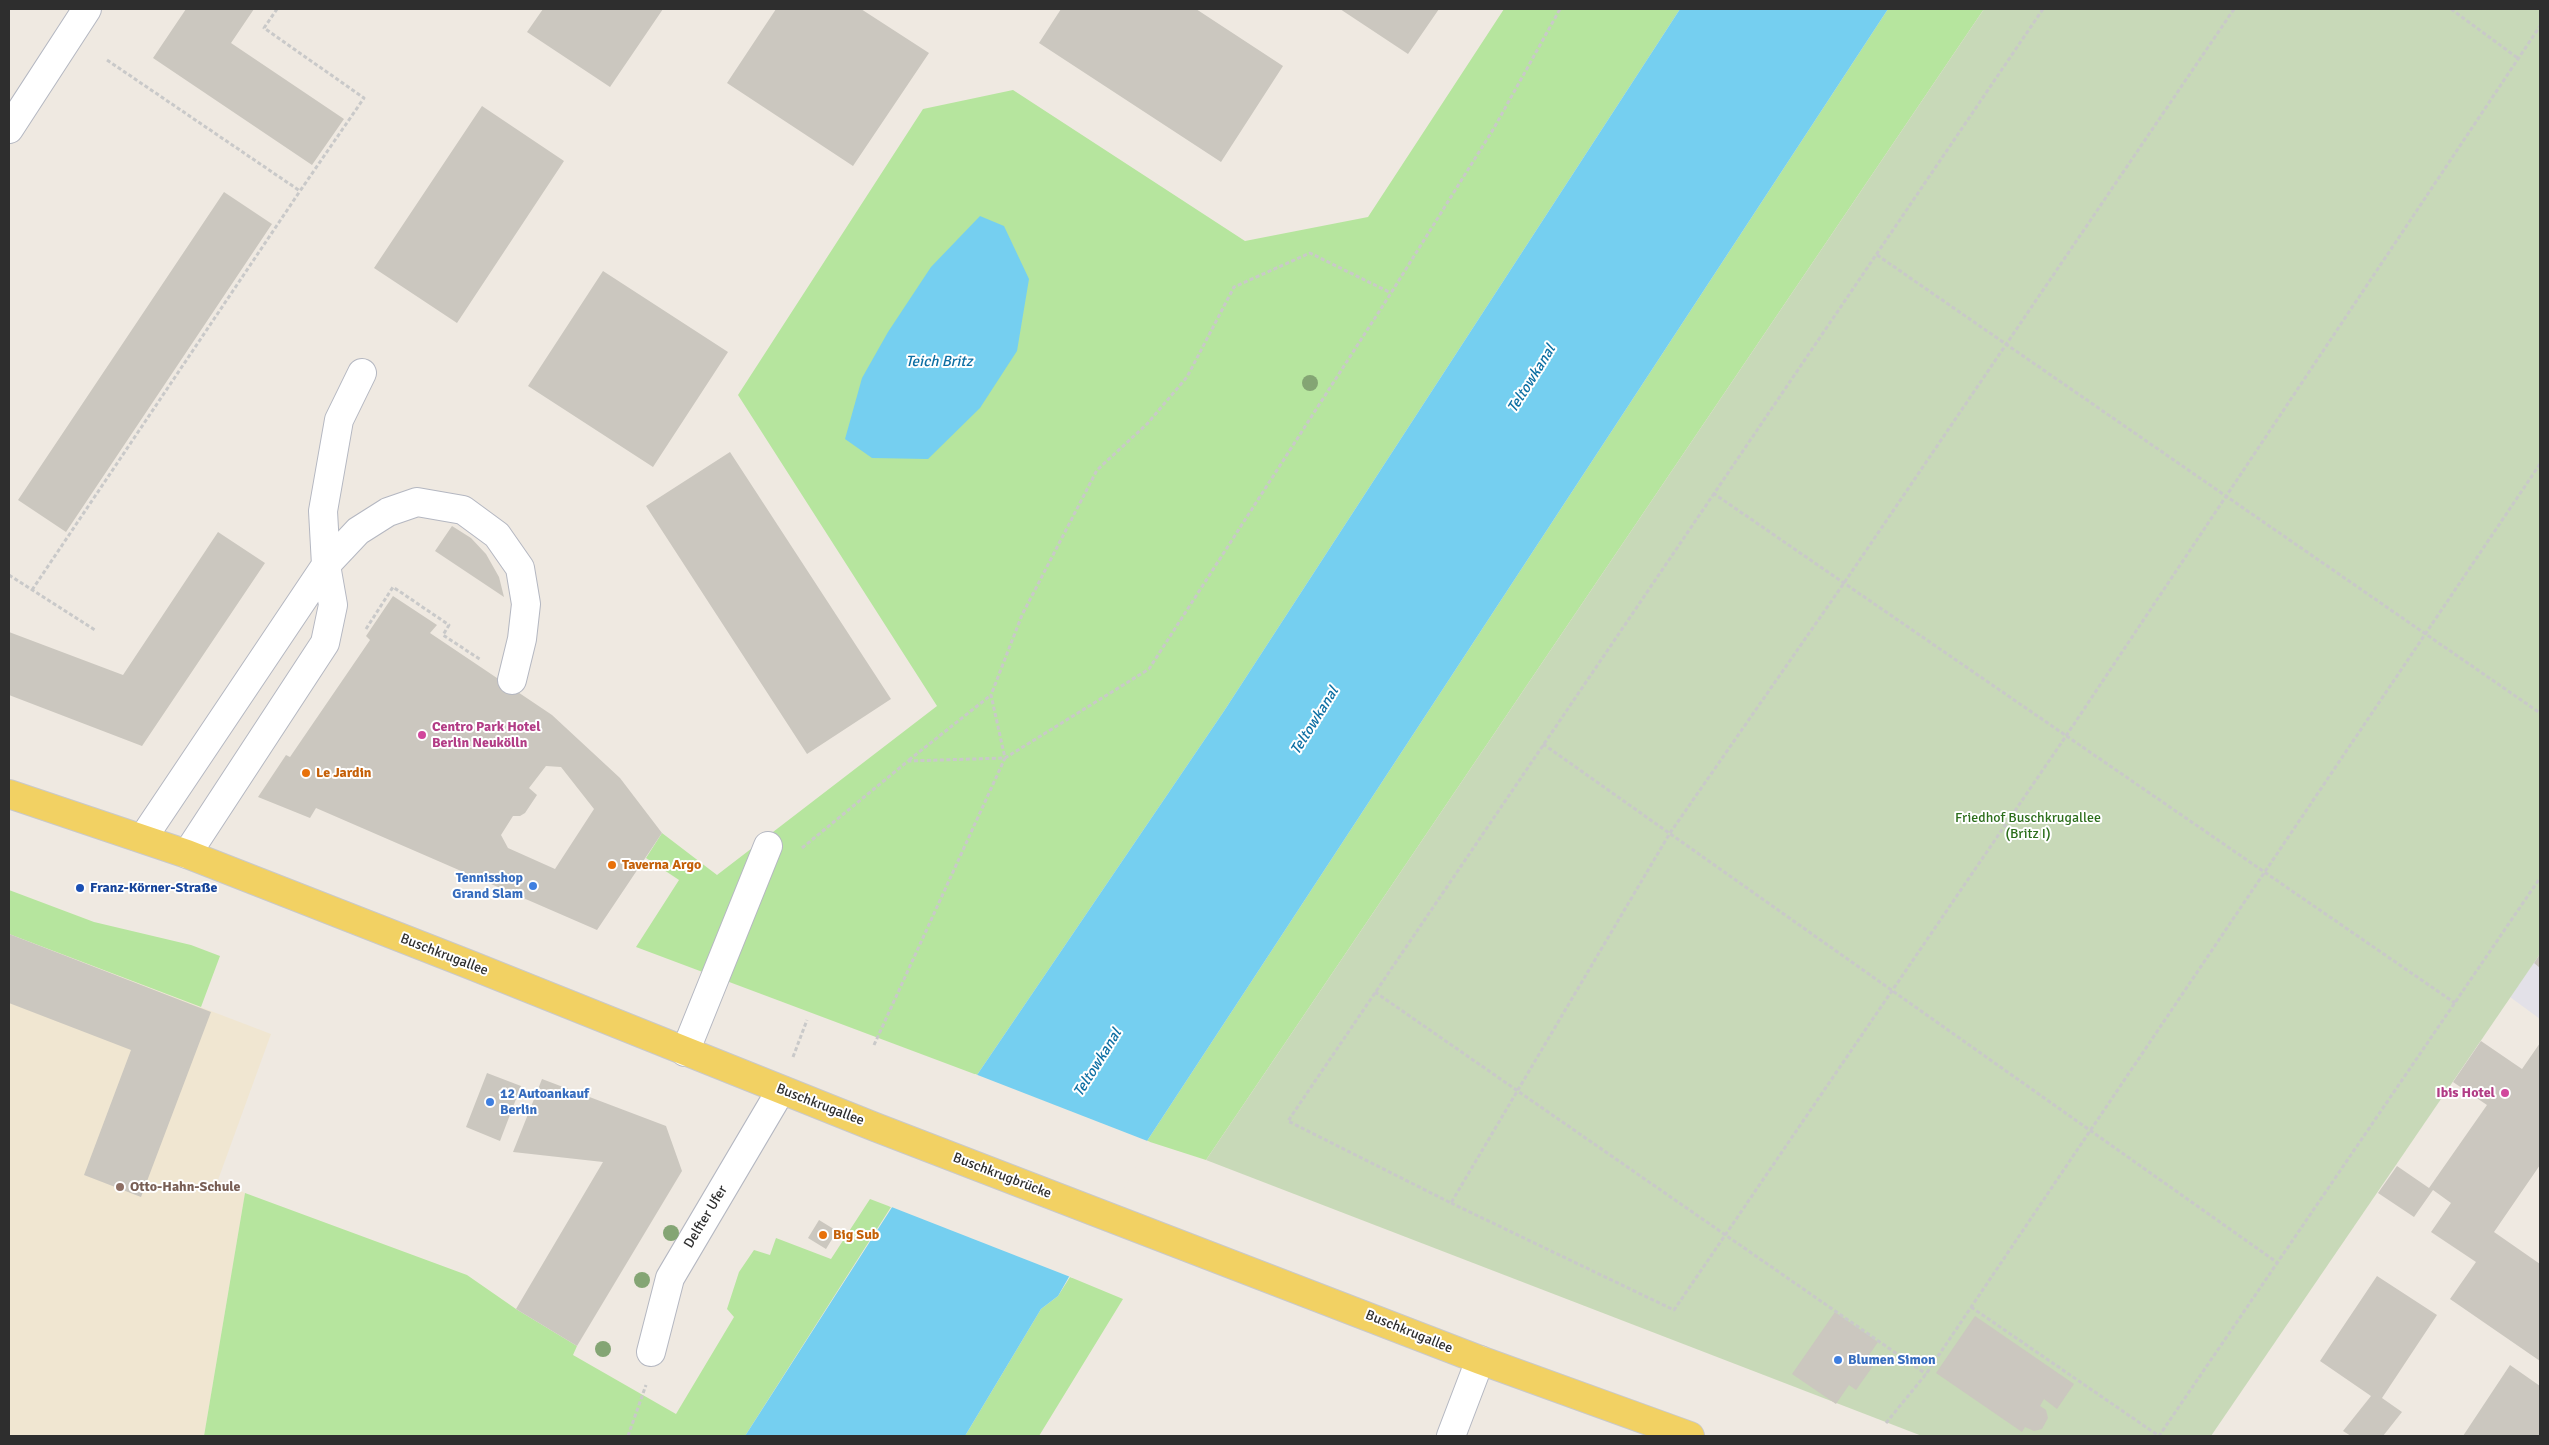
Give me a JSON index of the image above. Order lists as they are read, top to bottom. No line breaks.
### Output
{"streets":{"main road":["Buschkrugallee","Buschkrugbrücke"],"street":["Delfter Ufer"]},"crossings":[["Buschkrugallee","Buschkrugbrücke"],["Buschkrugallee","Delfter Ufer"]],"water":["Teich Britz","Teltowkanal"],"parks":["Friedhof Buschkrugallee (Britz I)"],"places":["Centro Park Hotel Berlin Neukölln","Le Jardin","Taverna Argo","Tennisshop Grand Slam","Franz-Körner-Straße","Ibis Hotel","12 Autoankauf Berlin","Otto-Hahn-Schule","Big Sub","Blumen Simon"]}
